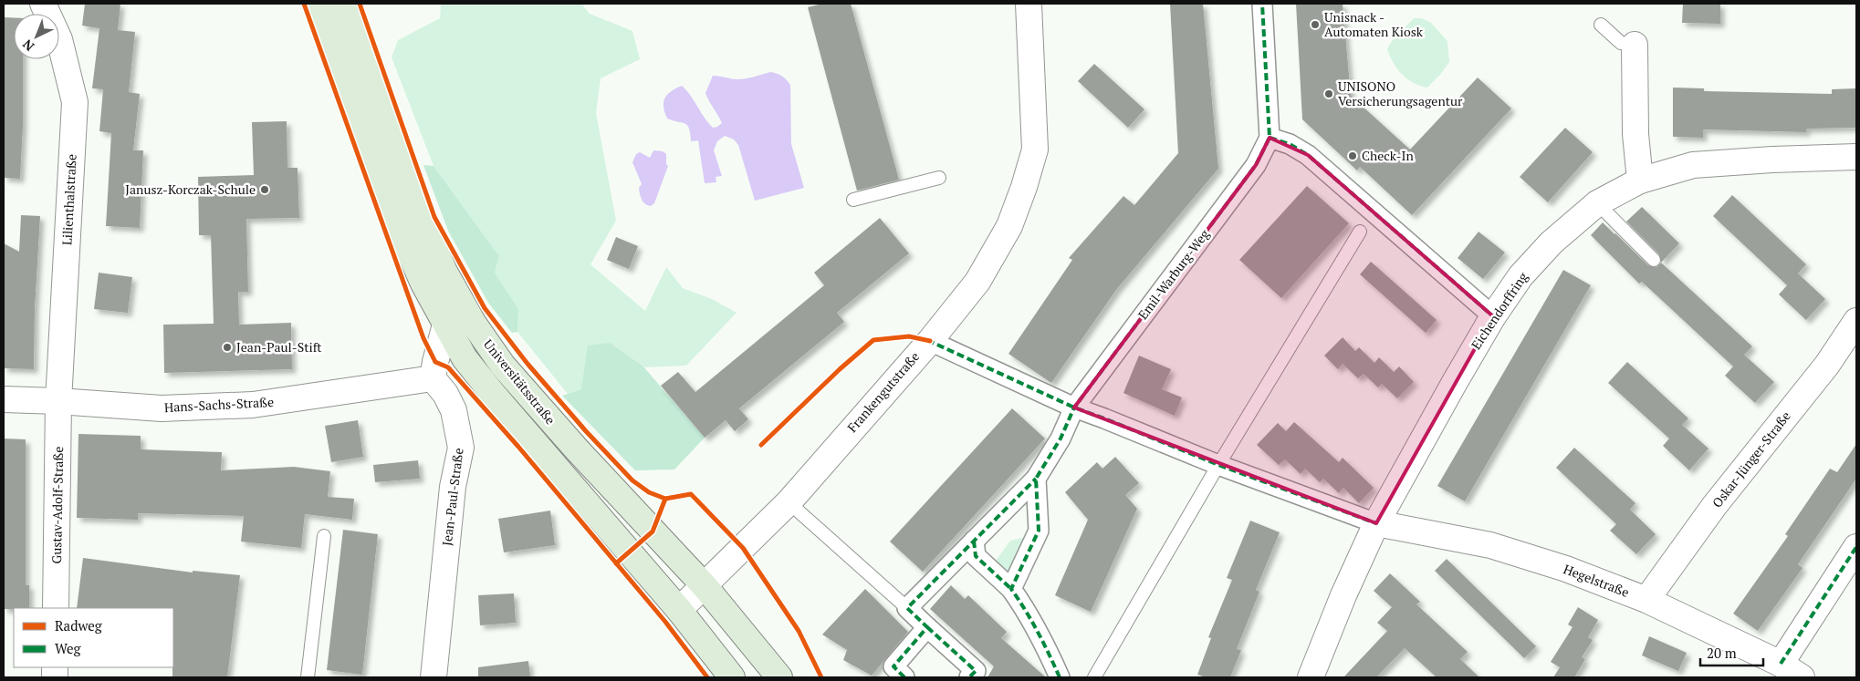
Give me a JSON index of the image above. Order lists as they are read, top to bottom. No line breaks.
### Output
{"streets":{"main road":["Universitätsstraße"],"street":["Lilienthalstraße","Emil-Warburg-Weg","Eichendorffring","Frankengutstraße","Hans-Sachs-Straße","Oskar-Jünger-Straße","Jean-Paul-Straße","Gustav-Adolf-Straße","Hegelstraße"]},"crossings":[["Lilienthalstraße","Hans-Sachs-Straße"],["Lilienthalstraße","Gustav-Adolf-Straße"],["Eichendorffring","Hegelstraße"],["Universitätsstraße","Frankengutstraße"],["Hans-Sachs-Straße","Jean-Paul-Straße"],["Hans-Sachs-Straße","Gustav-Adolf-Straße"],["Oskar-Jünger-Straße","Hegelstraße"]],"places":["Unisnack - Automaten Kiosk","UNISONO Versicherungsagentur","Check-In","Janusz-Korczak-Schule","Jean-Paul-Stift"],"legend":["Radweg","Weg"],"scale_bar":"20 m","north":"bottom left"}
